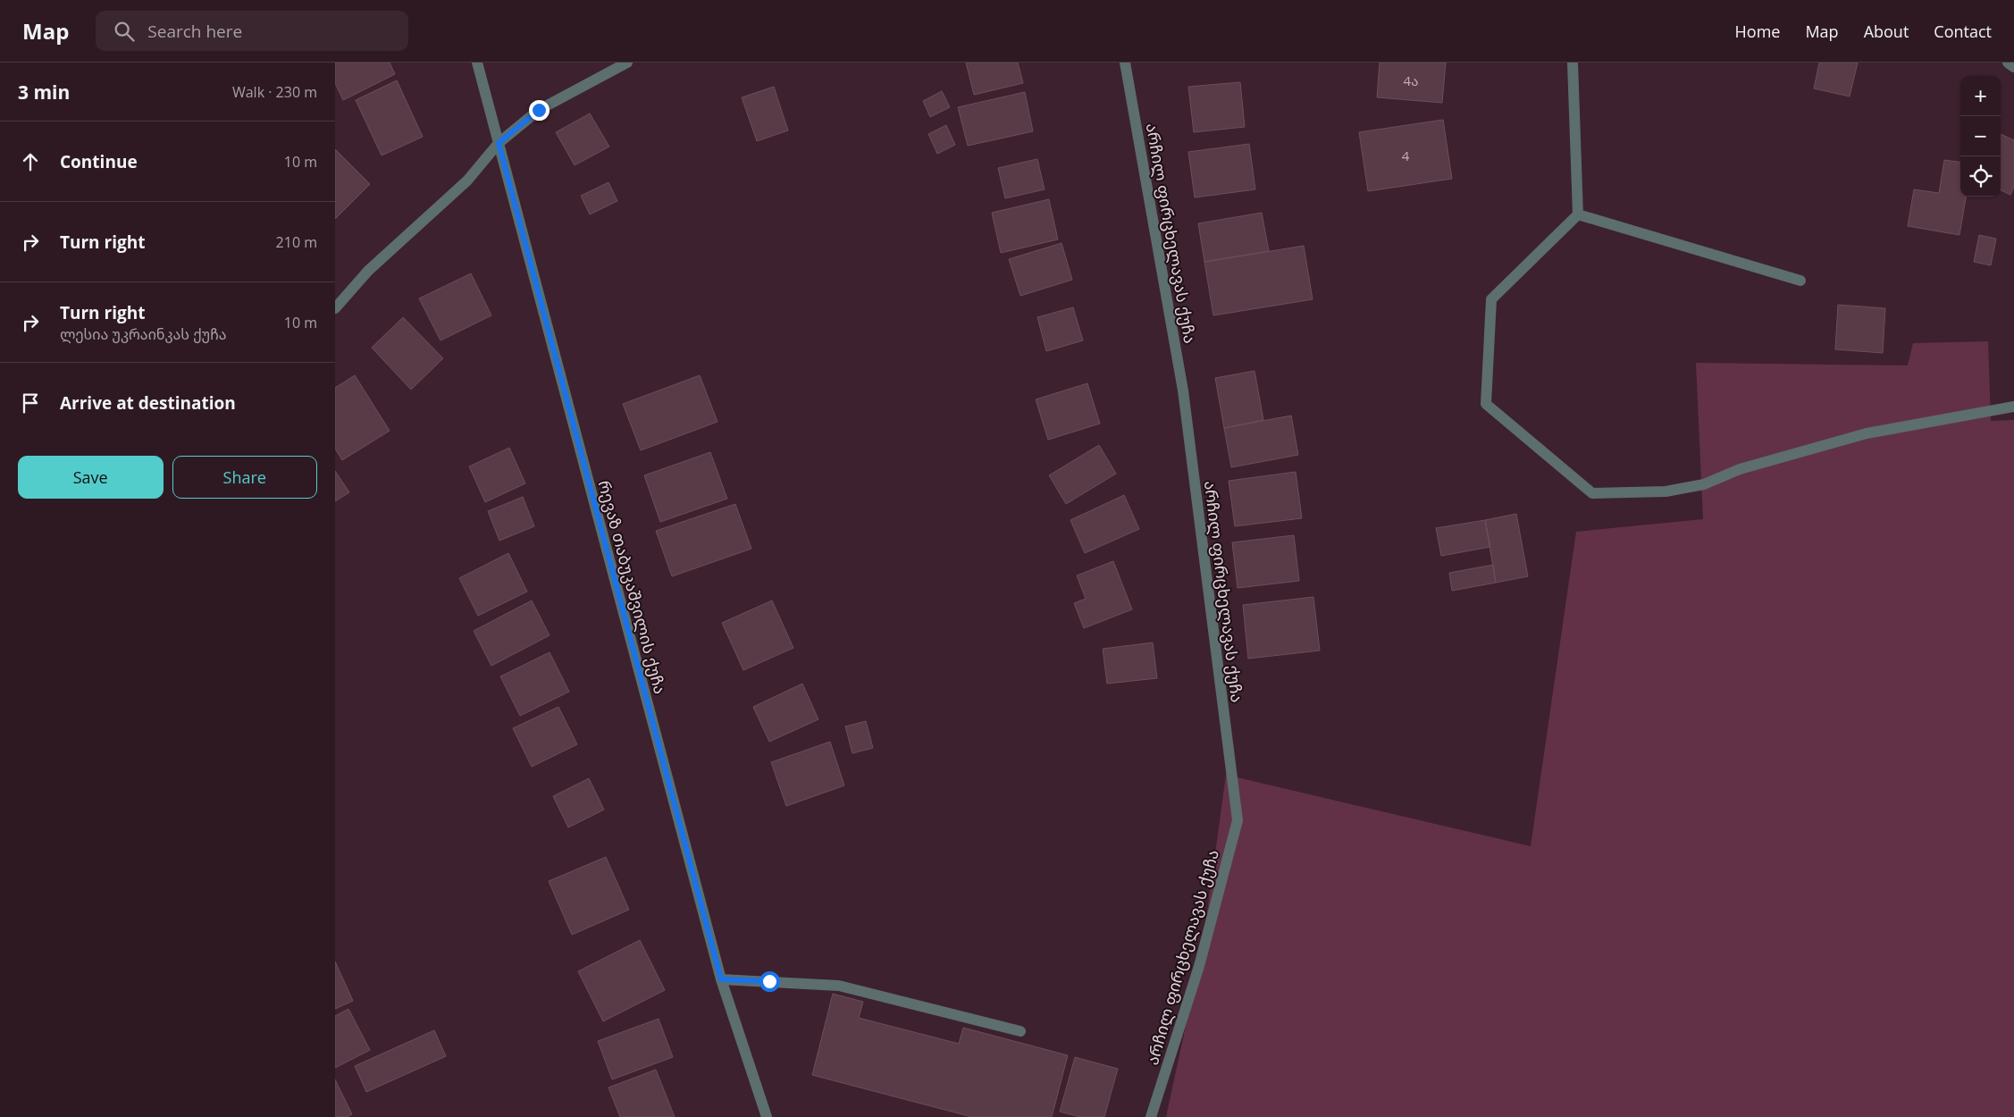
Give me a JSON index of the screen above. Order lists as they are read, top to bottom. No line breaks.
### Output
{"streets":{"street":["არჩილ ფირცხელავას ქუჩა","რევაზ თაბუკაშვილის ქუჩა"]},"house_numbers":["4ა","4"],"page":{"header":"Map","search":"Search here","nav":["Home","Map","About","Contact"],"heading":["3 min","Walk · 230 m"],"map_buttons":["+","−"],"list":[["Continue","10 m"],["Turn right","210 m"],["Turn right","ლესია უკრაინკას ქუჩა","10 m"],"Arrive at destination"],"buttons":["Save","Share"]}}
